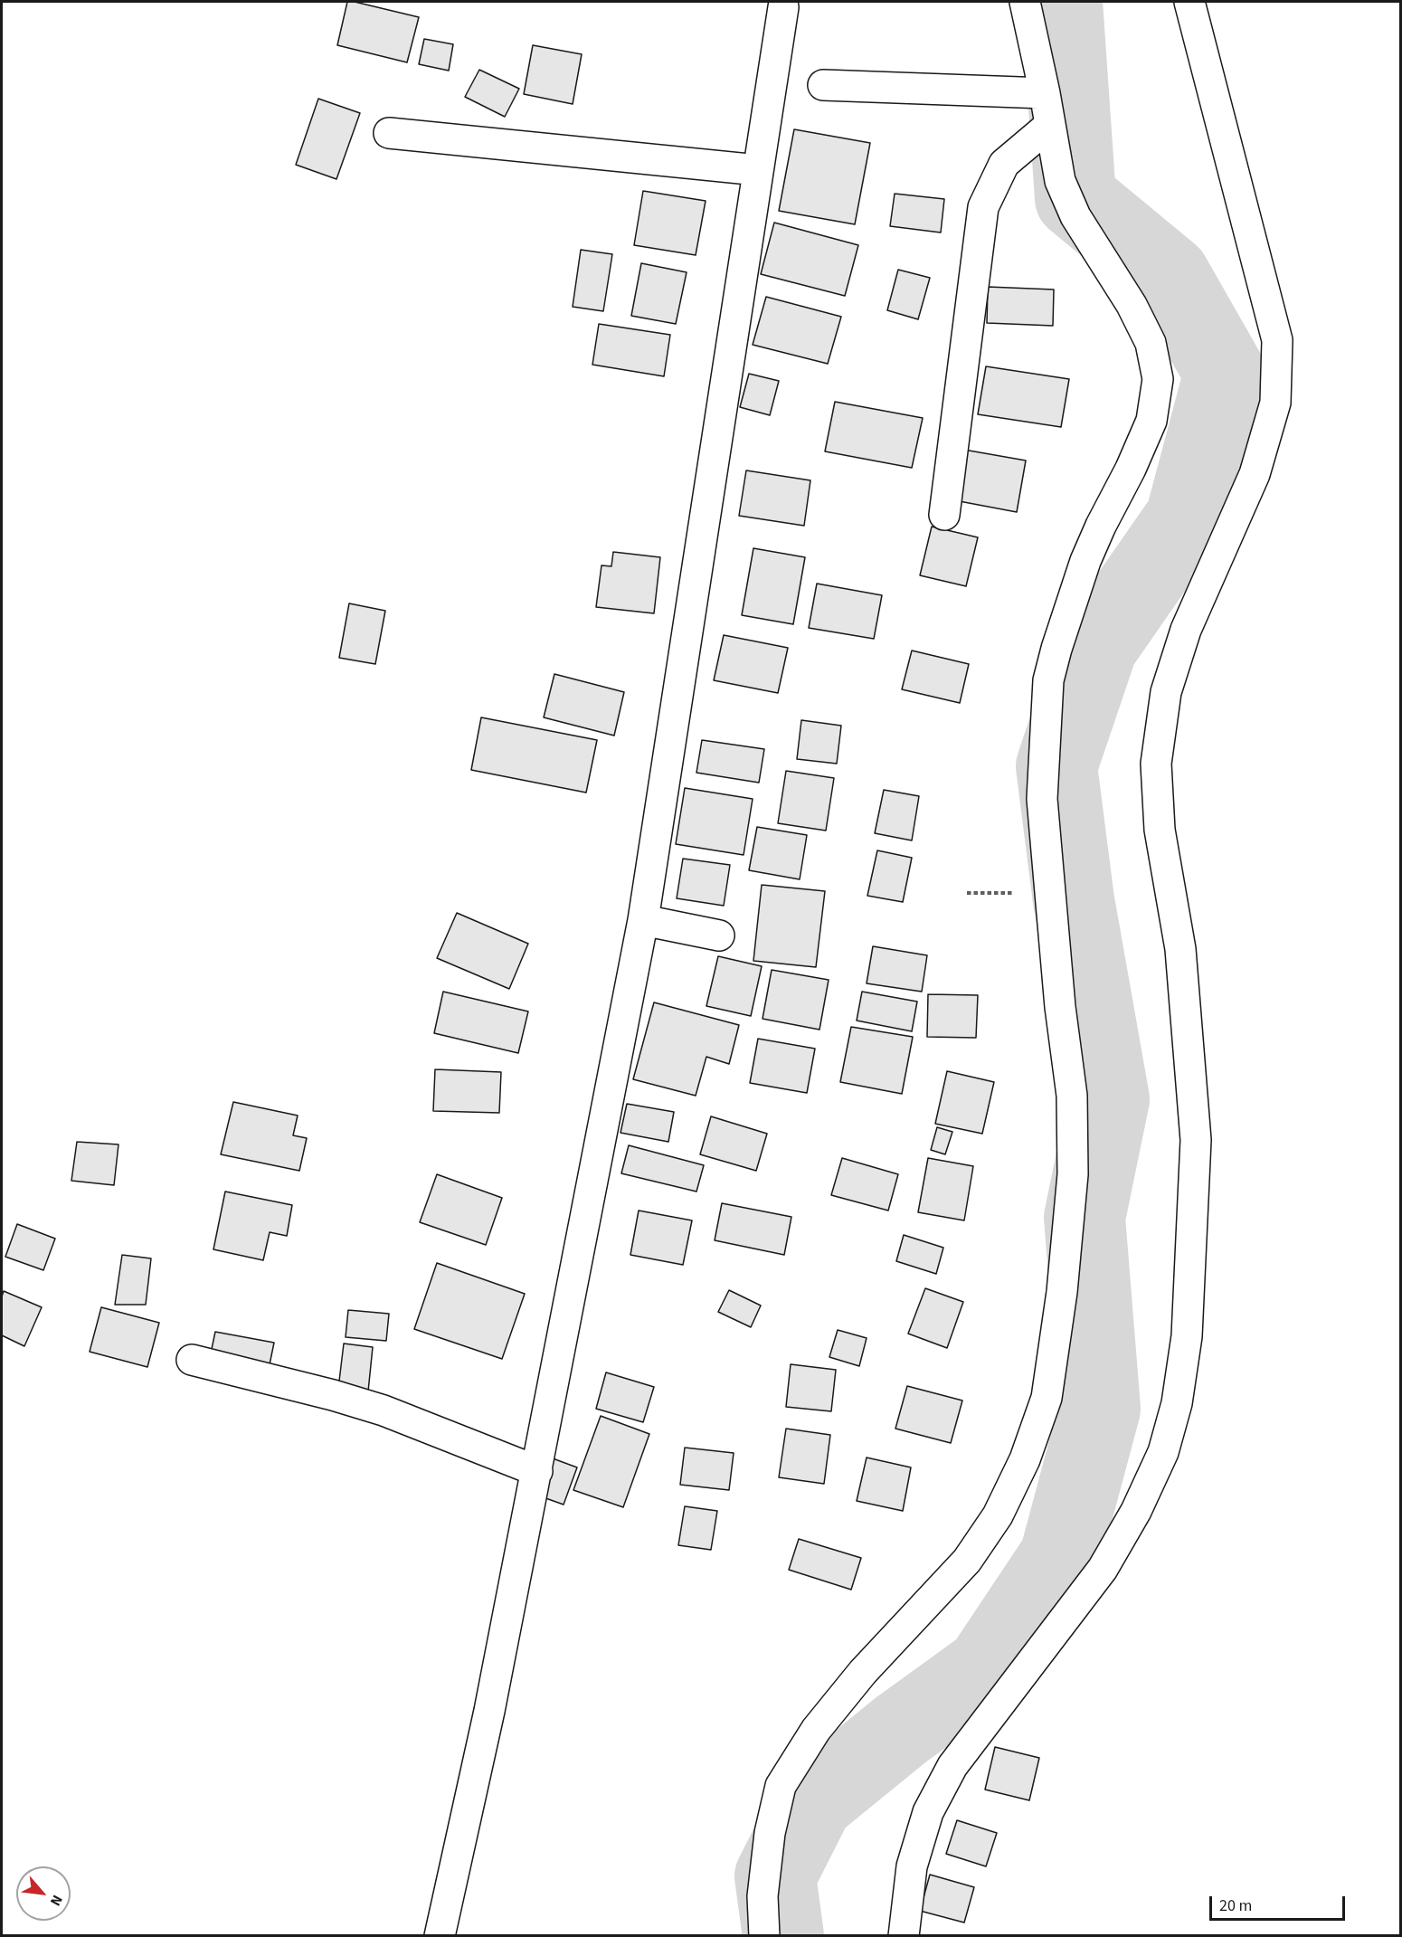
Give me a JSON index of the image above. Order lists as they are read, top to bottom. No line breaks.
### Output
{"scale_bar":"20 m","north":"bottom right"}
